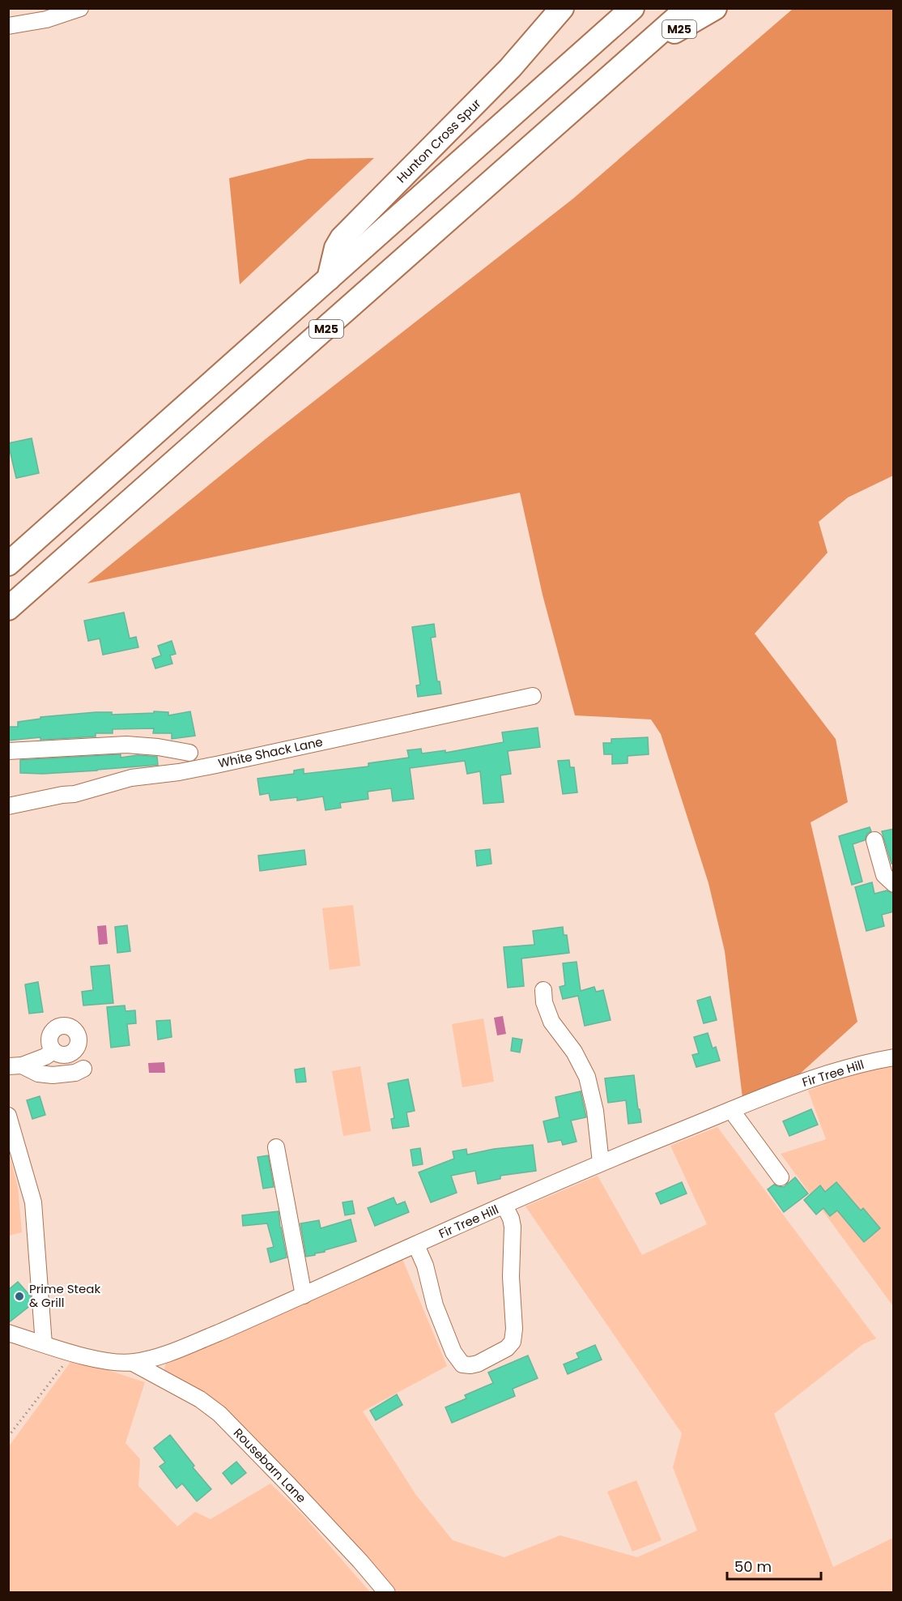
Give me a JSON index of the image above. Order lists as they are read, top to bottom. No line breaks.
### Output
{"streets":{"highway":["M25","Hunton Cross Spur"],"street":["White Shack Lane","Fir Tree Hill","Rousebarn Lane"]},"crossings":[["M25","Hunton Cross Spur"],["Fir Tree Hill","Rousebarn Lane"]],"places":["Prime Steak & Grill"],"scale_bar":"50 m"}
